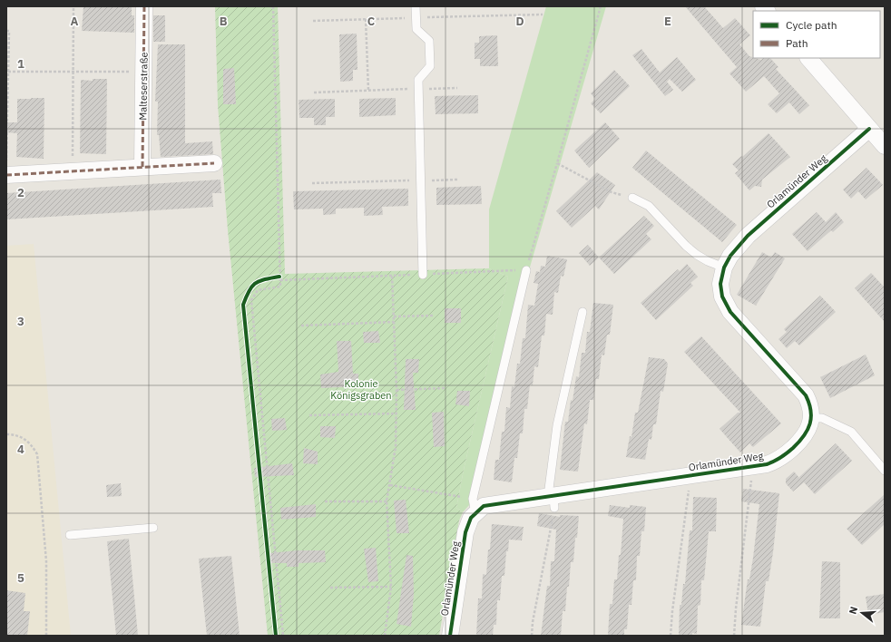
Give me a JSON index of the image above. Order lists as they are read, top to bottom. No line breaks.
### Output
{"streets":{"street":["Malteserstraße","Orlamünder Weg"]},"parks":["Kolonie Königsgraben"],"legend":["Cycle path","Path"],"north":"left","grid":{"columns":["A","B","C","D","E"],"rows":["1","2","3","4","5"]}}
